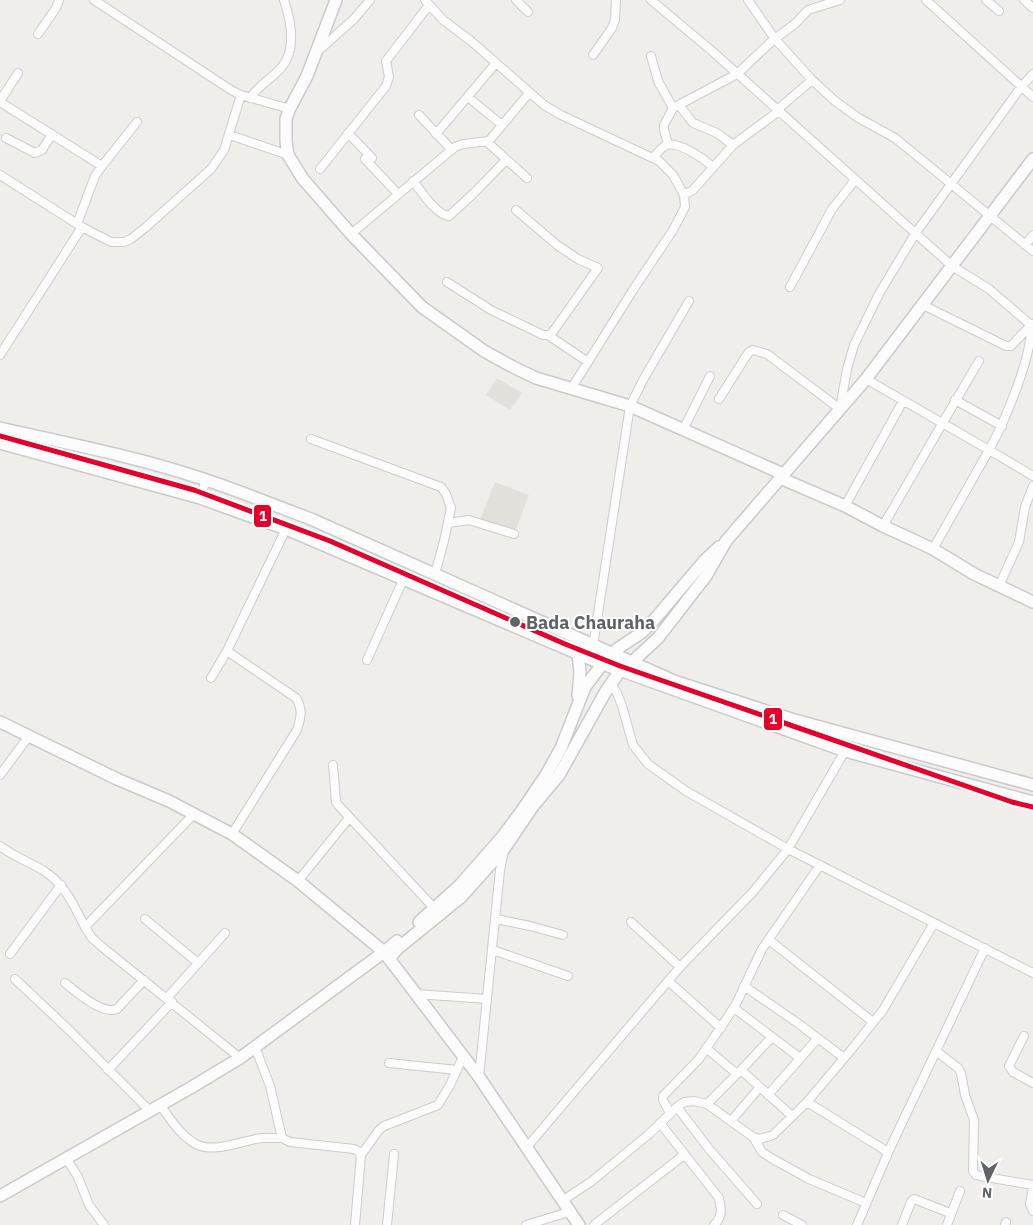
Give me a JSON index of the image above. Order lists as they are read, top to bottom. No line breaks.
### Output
{"places":["Bada Chauraha"],"lines":["transit line 1"],"north":"bottom"}
